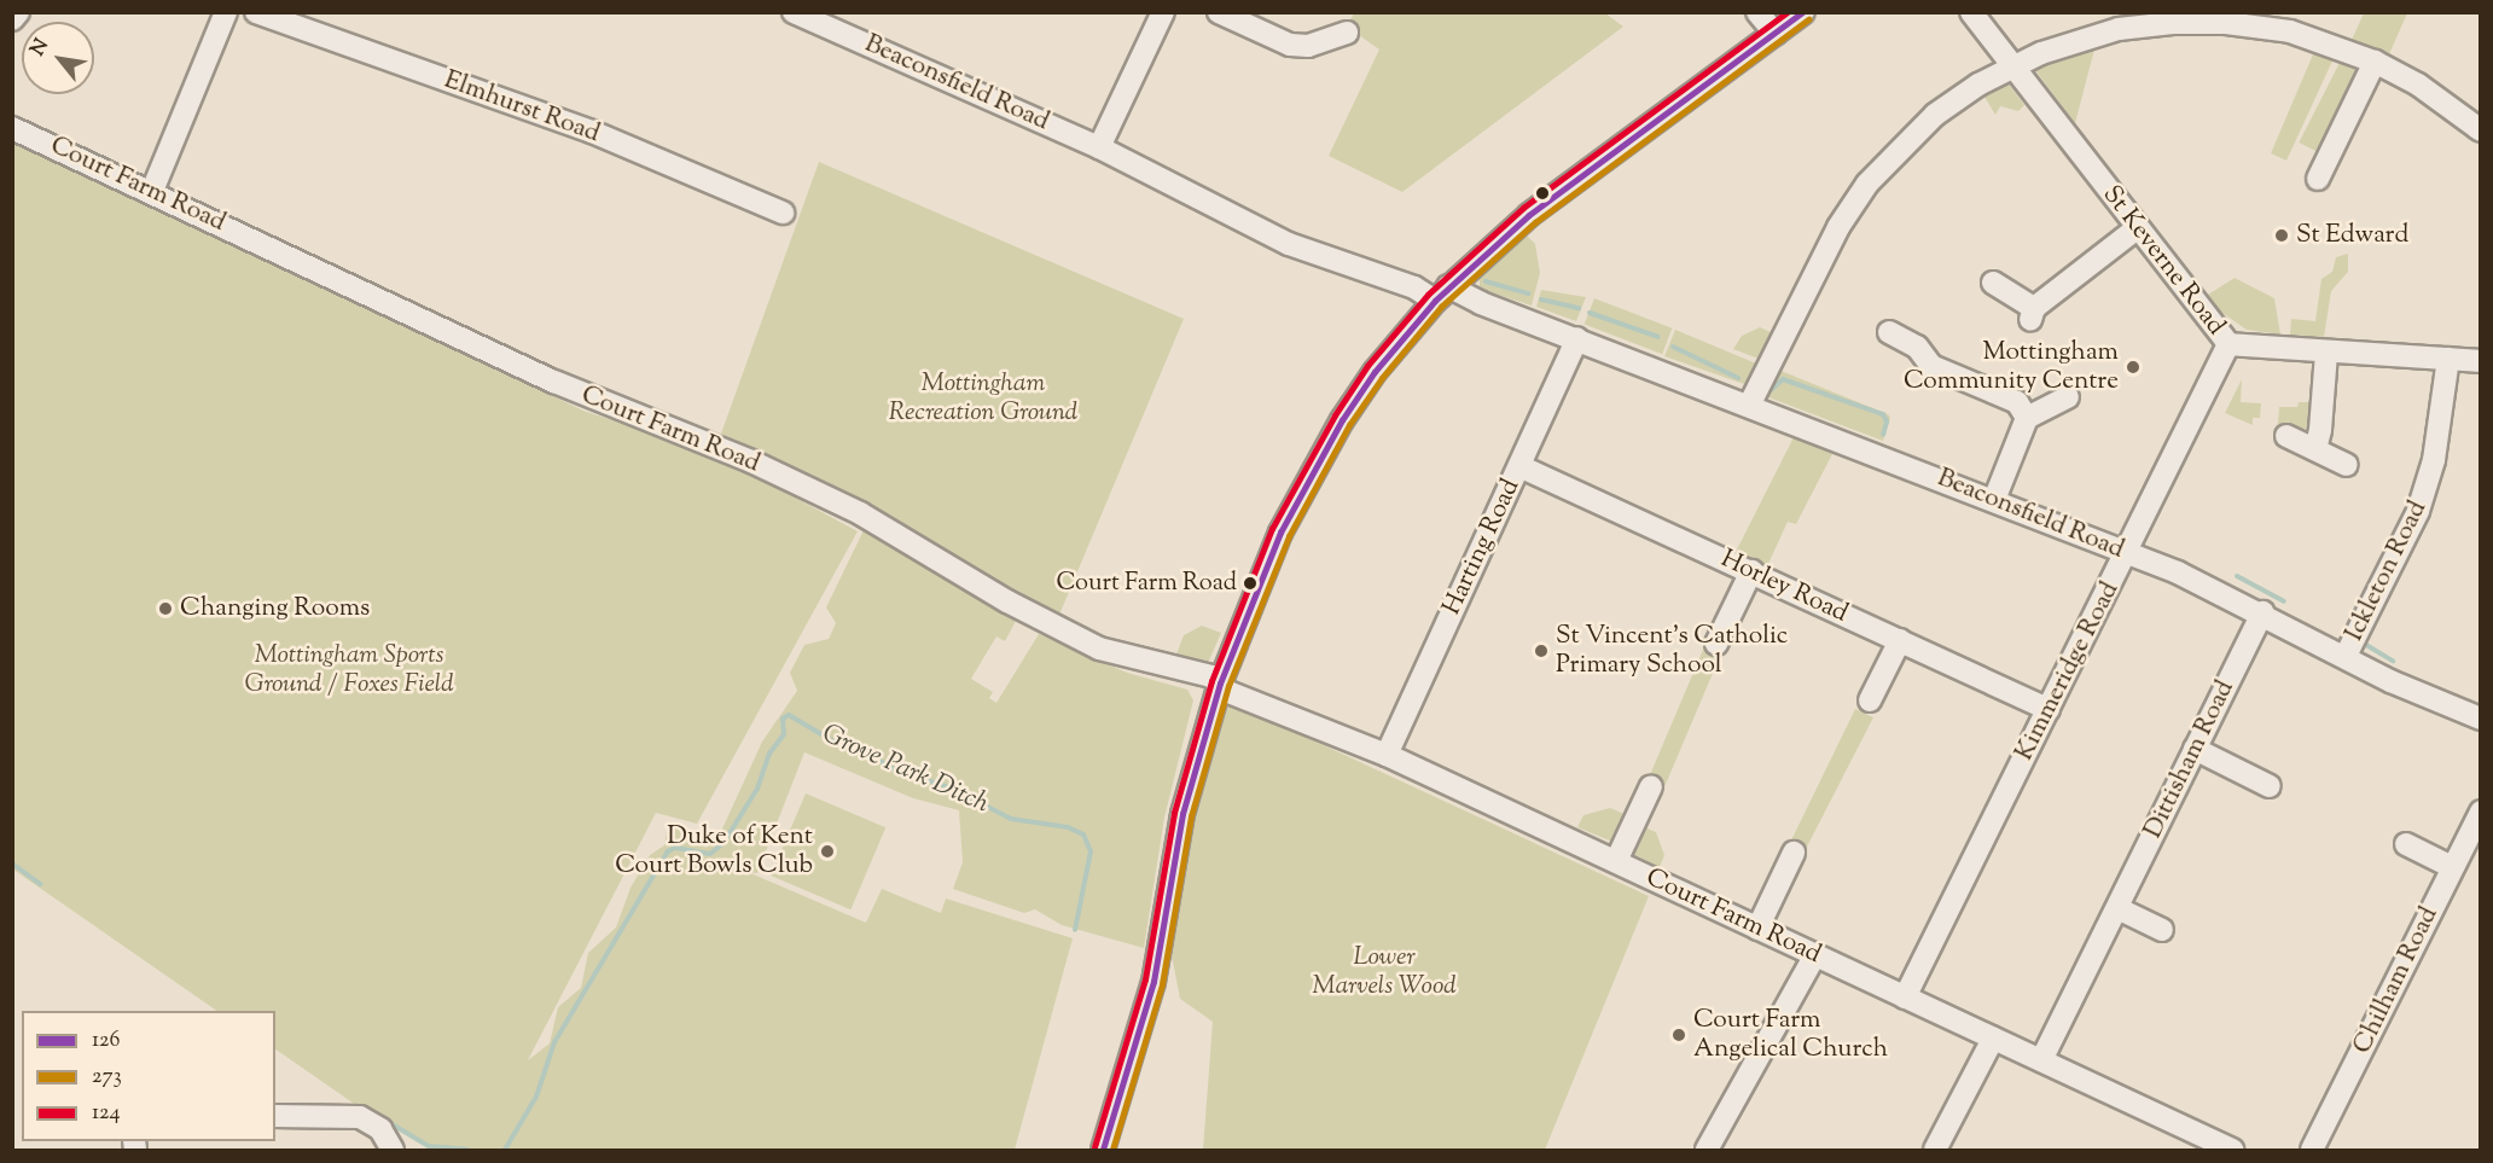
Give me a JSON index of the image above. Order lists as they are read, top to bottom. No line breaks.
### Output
{"streets":{"street":["Beaconsfield Road","Elmhurst Road","Court Farm Road","St Keverne Road","Harting Road","Ickleton Road","Horley Road","Kimmeridge Road","Dittisham Road","Chilham Road"]},"crossings":[["Beaconsfield Road","Harting Road"],["Beaconsfield Road","Ickleton Road"],["Beaconsfield Road","Kimmeridge Road"],["Beaconsfield Road","Dittisham Road"],["Court Farm Road","Harting Road"],["Court Farm Road","Kimmeridge Road"],["Court Farm Road","Dittisham Road"],["St Keverne Road","Ickleton Road"],["St Keverne Road","Kimmeridge Road"],["Harting Road","Horley Road"],["Horley Road","Kimmeridge Road"]],"water":["Grove Park Ditch"],"parks":["Mottingham Recreation Ground","Mottingham Sports Ground / Foxes Field","Lower Marvels Wood"],"places":["St Edward","Mottingham Community Centre","Court Farm Road","Changing Rooms","St Vincent's Catholic Primary School","Duke of Kent Court Bowls Club","Court Farm Angelical Church"],"lines":["transit line 126","transit line 124","transit line 273"],"legend":["126","273","124"],"north":"top left"}
